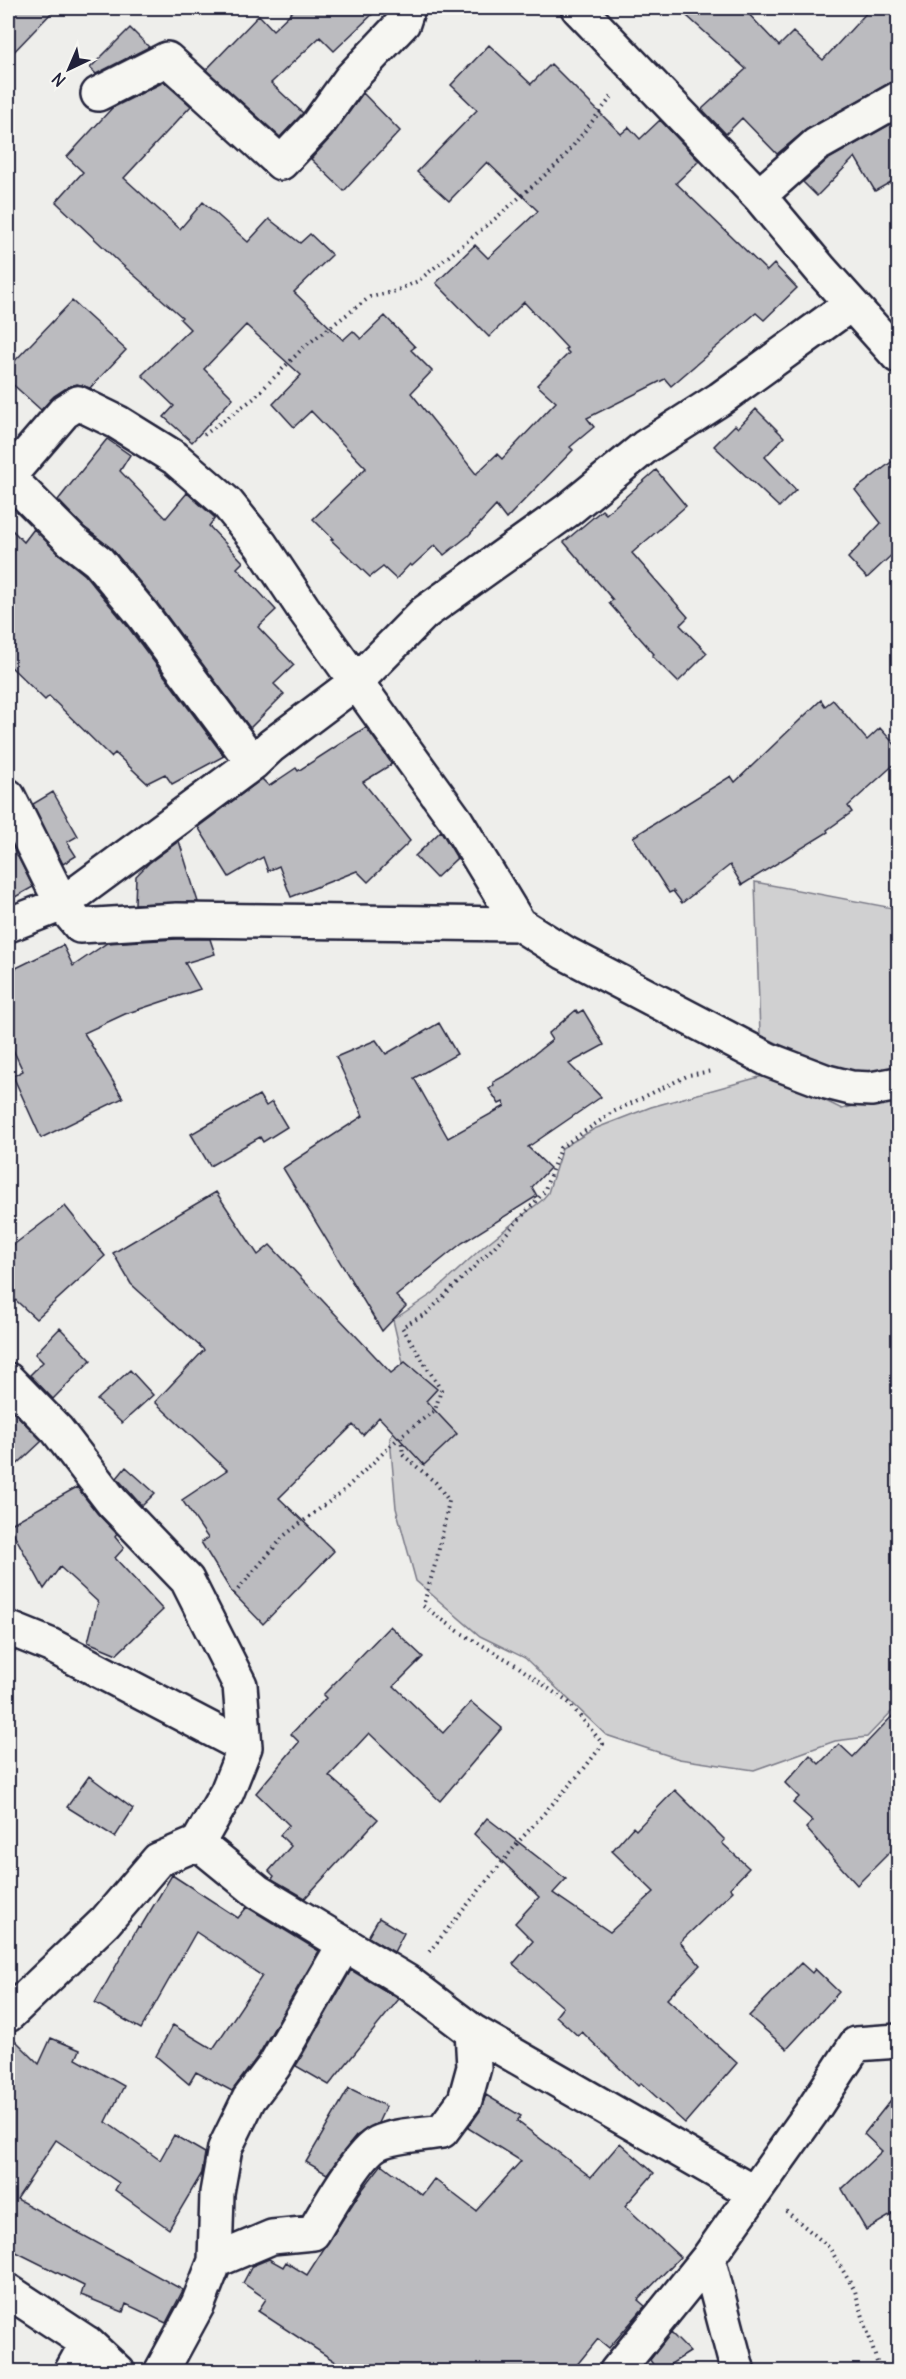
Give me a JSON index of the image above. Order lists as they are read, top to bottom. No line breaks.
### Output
{"north":"bottom left"}
